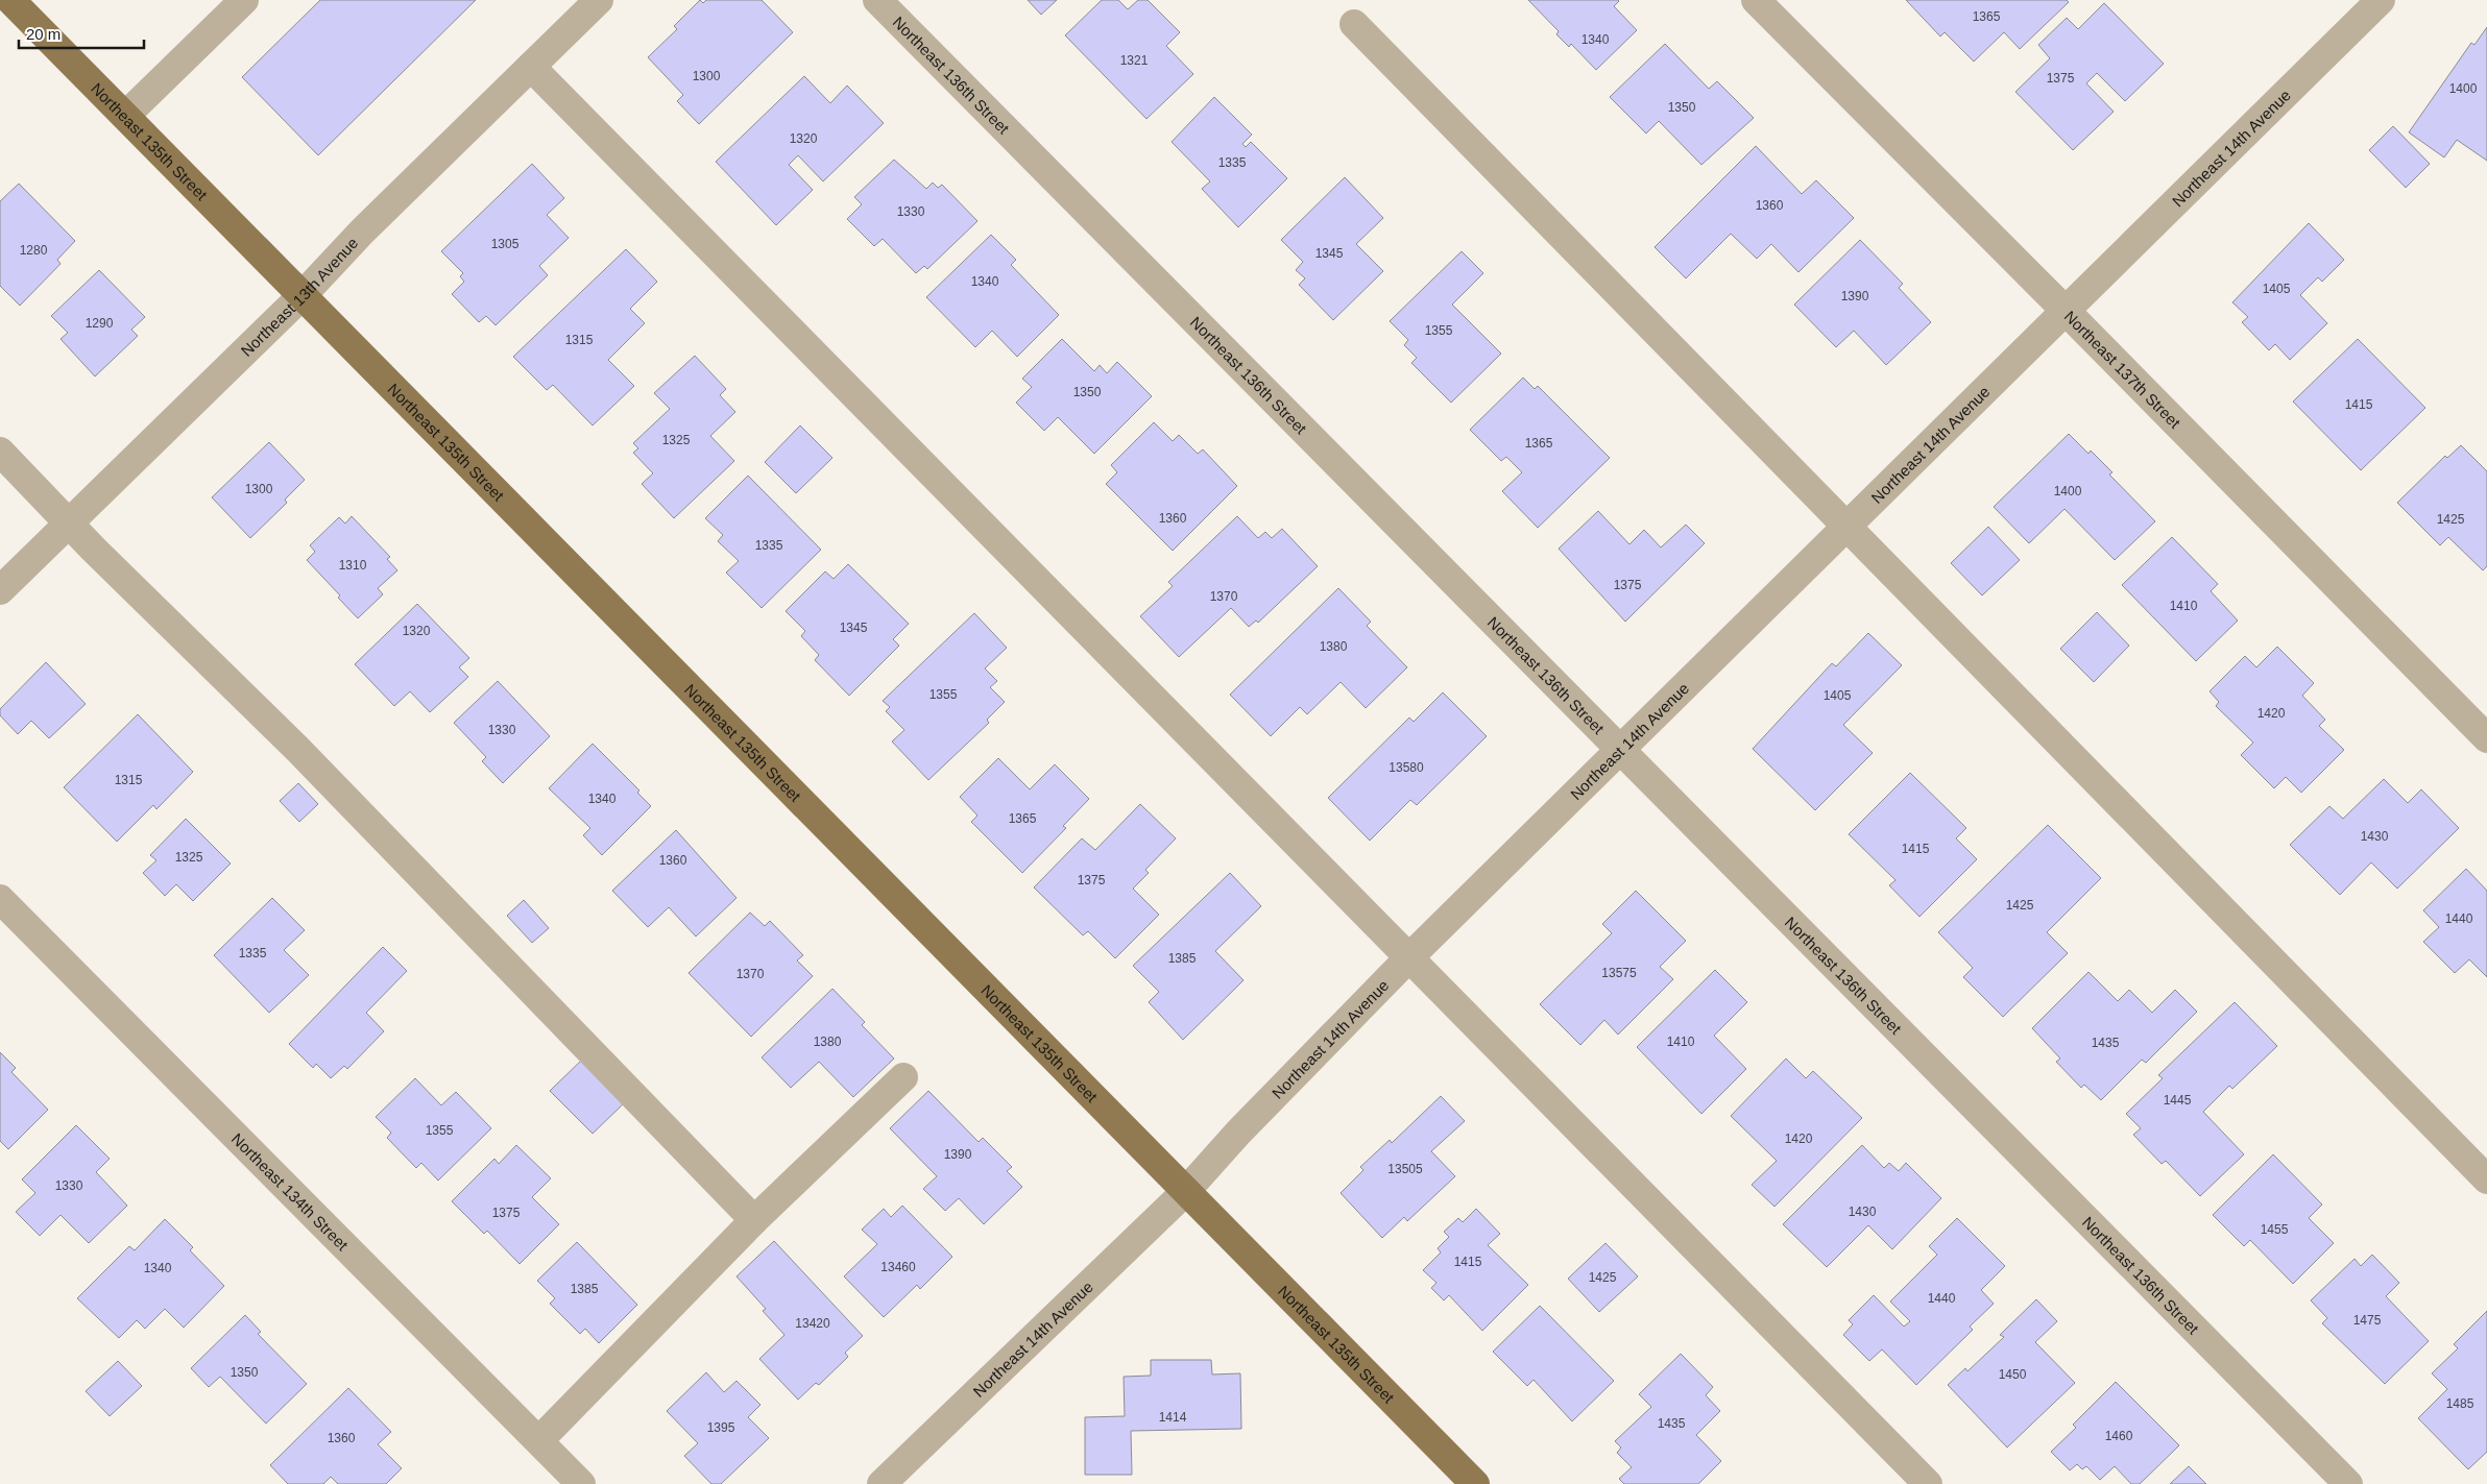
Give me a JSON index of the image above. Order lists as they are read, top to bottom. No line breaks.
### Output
{"streets":{"main road":["Northeast 135th Street"],"street":["Northeast 136th Street","Northeast 14th Avenue","Northeast 13th Avenue","Northeast 137th Street","Northeast 134th Street"]},"crossings":[["Northeast 136th Street","Northeast 14th Avenue"],["Northeast 135th Street","Northeast 14th Avenue"],["Northeast 135th Street","Northeast 13th Avenue"],["Northeast 14th Avenue","Northeast 137th Street"]],"house_numbers":["1365","1340","1321","1300","1375","1400","1350","1320","1335","1360","1330","1305","1280","1345","1340","1405","1390","1290","1355","1315","1350","1415","1325","1365","1300","1400","1360","1425","1335","1310","1375","1370","1410","1345","1320","1380","1355","1405","1420","1330","13580","1315","1340","1365","1430","1415","1325","1360","1375","1425","1440","1335","1385","13575","1370","1380","1410","1435","1445","1355","1420","1390","13505","1330","1430","1375","1455","1415","13460","1340","1425","1385","1440","1475","13420","1350","1450","1485","1414","1435","1395","1460","1360"],"scale_bar":"20 m"}
